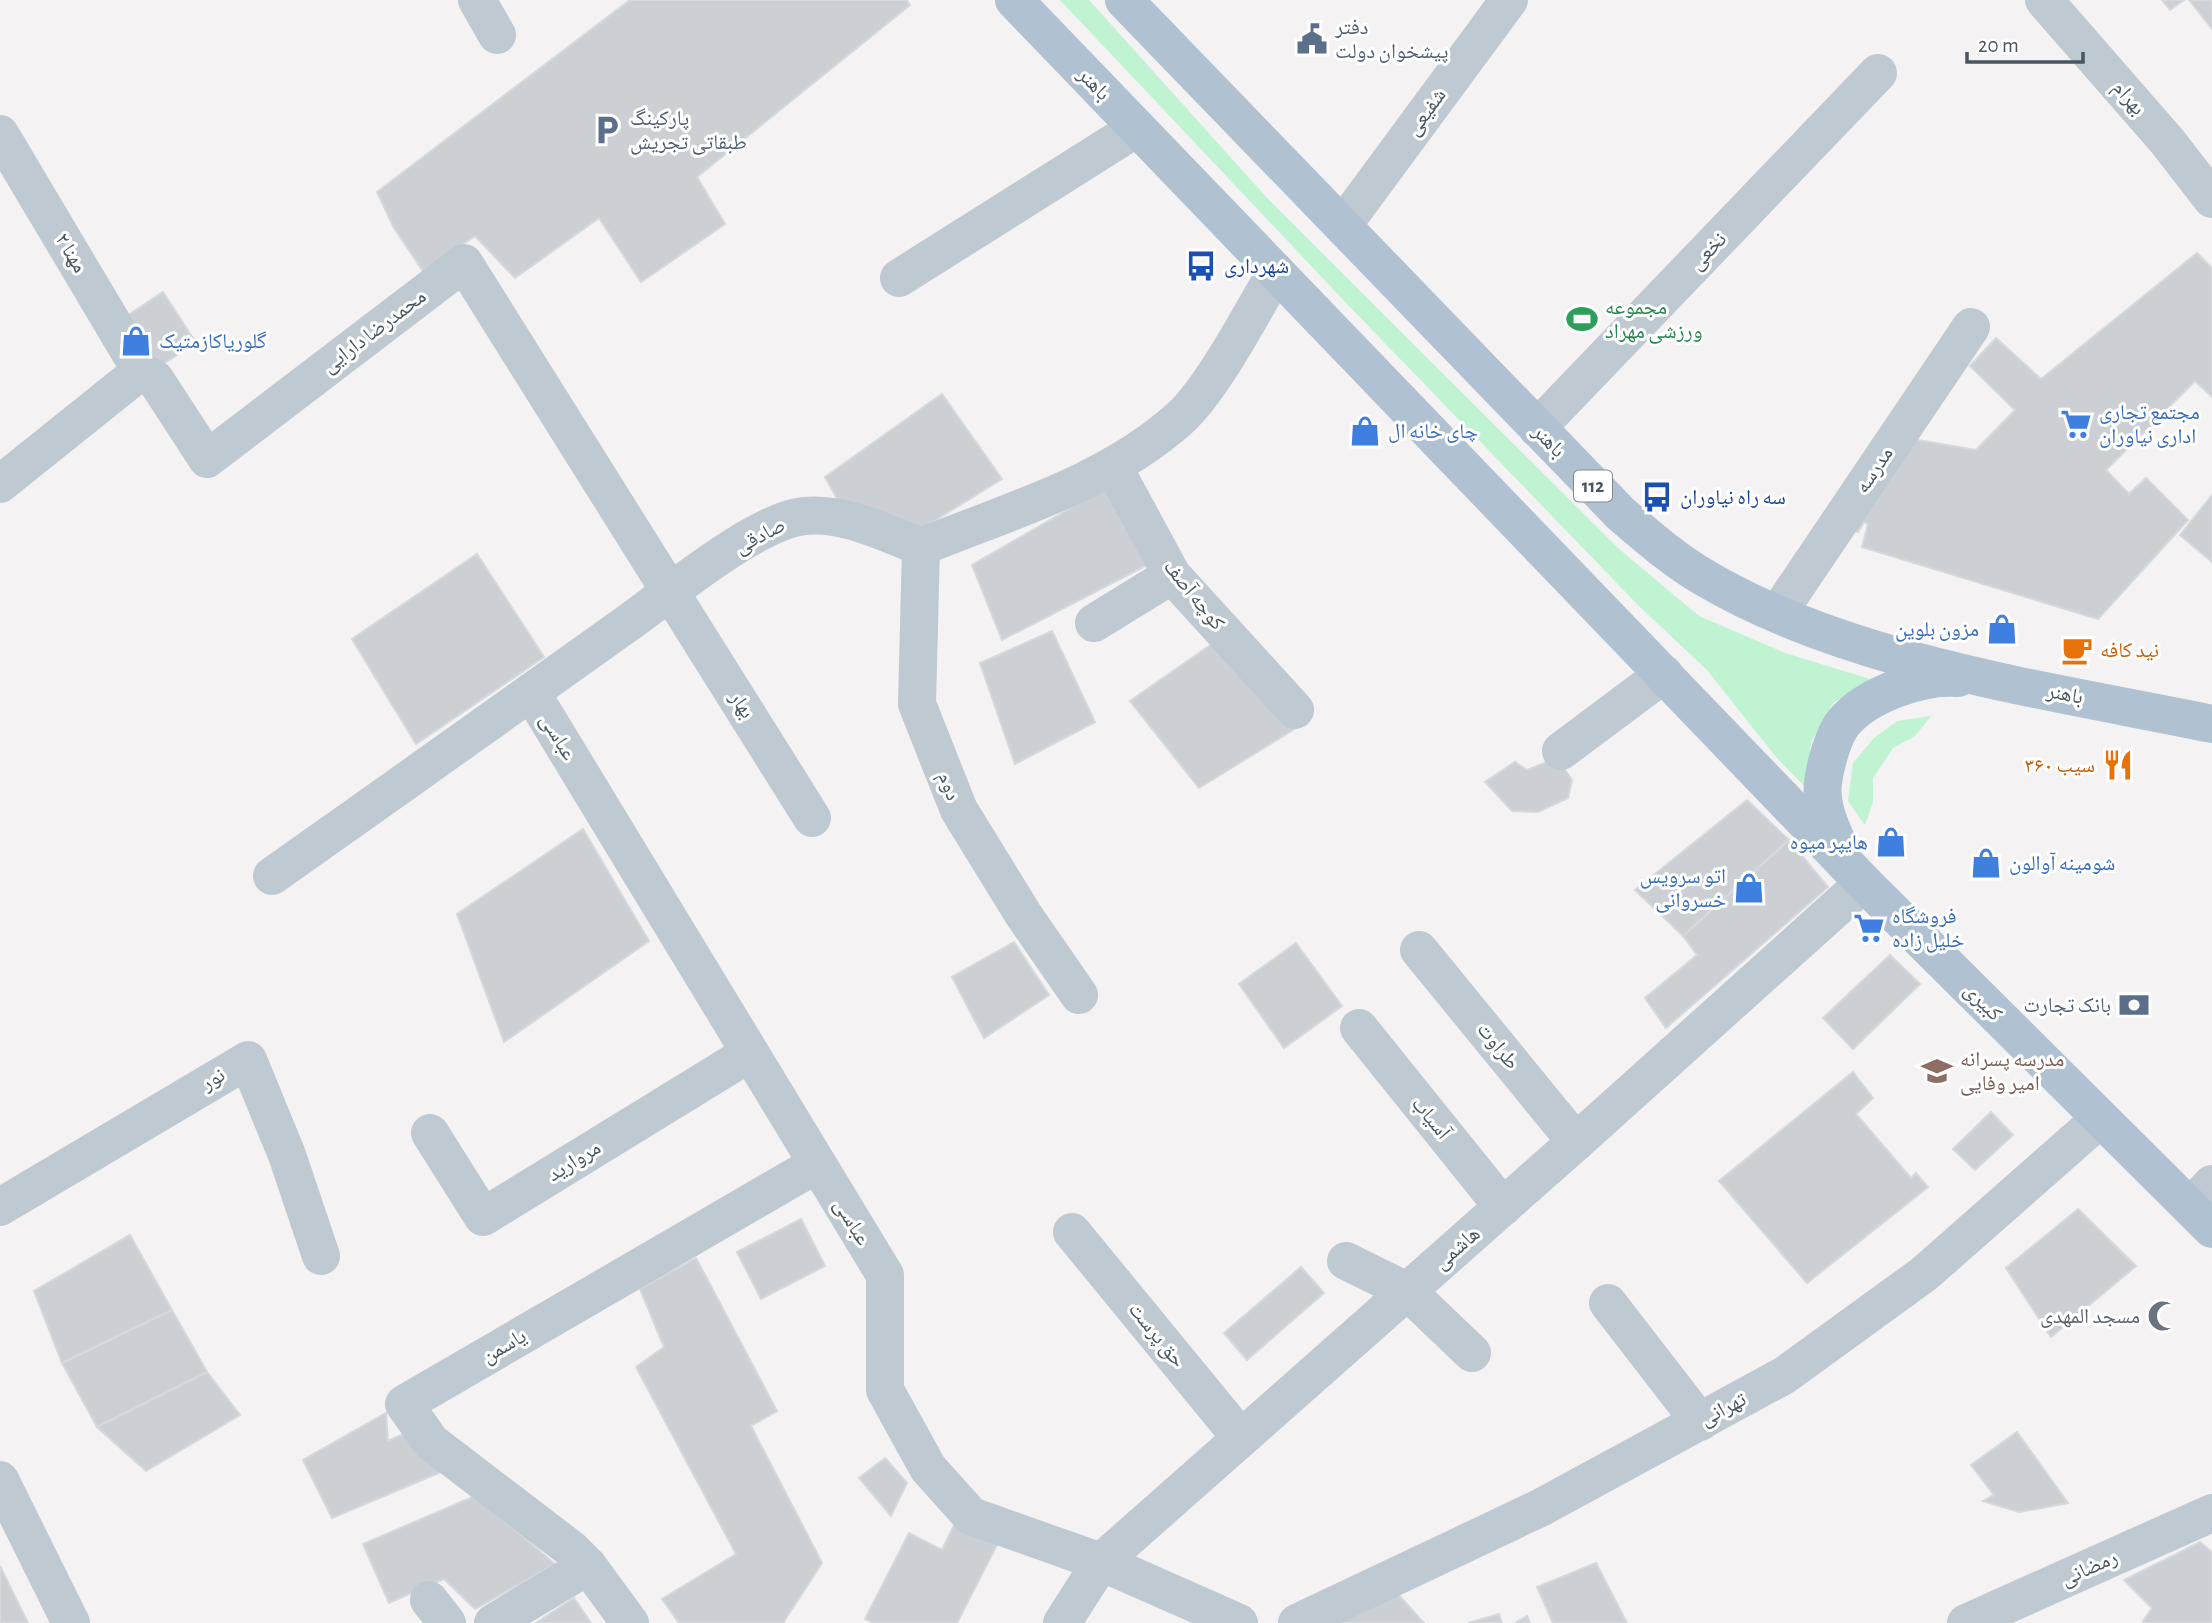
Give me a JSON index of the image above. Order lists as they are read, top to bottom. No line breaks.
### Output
{"streets":{"main road":["باهنر","112","کبیری"],"street":["بهرام","شفیعی","نخعی","مهنا ۲","محمدرضا دارایی","مدرسه","صادقی","کوچه آصف","بهار","عباسی","دوم","طراوت","نور","آسیاب","مروارید","هاشمی","حق پرست","یاسمن","تهرانی","رمضانی"]},"crossings":[["باهنر","شفیعی"],["باهنر","نخعی"],["باهنر","مدرسه"],["باهنر","کبیری"],["باهنر","هاشمی"],["مهنا ۲","محمدرضا دارایی"],["محمدرضا دارایی","صادقی"],["محمدرضا دارایی","بهار"],["صادقی","بهار"],["صادقی","عباسی"],["صادقی","دوم"],["عباسی","مروارید"],["عباسی","هاشمی"],["عباسی","یاسمن"],["کبیری","هاشمی"],["کبیری","تهرانی"],["طراوت","هاشمی"],["آسیاب","هاشمی"],["هاشمی","حق پرست"]],"places":{"public building":["دفتر پیشخوان دولت"],"parking":["پارکینگ طبقاتی تجریش"],"bus stop":["شهرداری","سه راه نیاوران"],"sports":["مجموعه ورزشی مهراد"],"shop":["گلوریاکازمتیک","چای خانه ال","مزون بلوین","هایپر میوه","شومینه آوالون","اتو سرویس خسروانی"],"supermarket":["مجتمع تجاری اداری نیاوران","فروشگاه خلیل زاده"],"cafe":["نيد كافه"],"restaurant":["سیب ٣۶٠"],"bank":["بانک تجارت"],"school or university":["مدرسه پسرانه امیر وفایی"],"mosque":["مسجد المهدی"]},"scale_bar":"20 m"}
